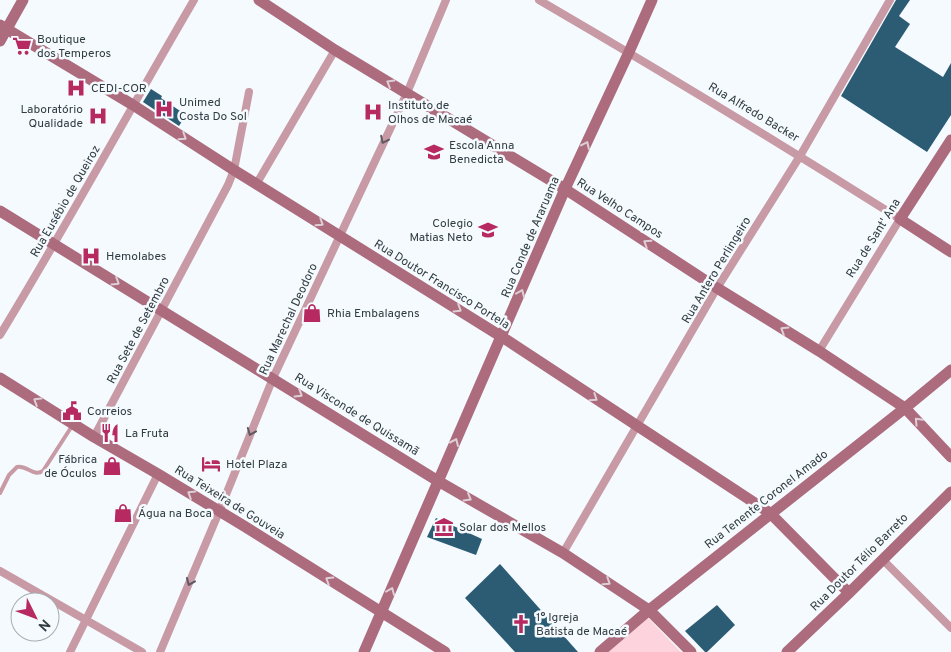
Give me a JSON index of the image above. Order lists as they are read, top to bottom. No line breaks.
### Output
{"streets":{"street":["Rua Alfredo Backer","Rua Eusébio de Queiroz","Rua Velho Campos","Rua Conde de Araruama","Rua de Sant' Ana","Rua Antero Perlingeiro","Rua Doutor Francisco Portela","Rua Marechal Deodoro","Rua Sete de Setembro","Rua Visconde de Quissamã","Rua Tenente Coronel Amado","Rua Teixeira de Gouveia","Rua Doutor Télio Barreto"]},"crossings":[["Rua Alfredo Backer","Rua Conde de Araruama"],["Rua Alfredo Backer","Rua de Sant' Ana"],["Rua Alfredo Backer","Rua Antero Perlingeiro"],["Rua Eusébio de Queiroz","Rua Doutor Francisco Portela"],["Rua Eusébio de Queiroz","Rua Visconde de Quissamã"],["Rua Velho Campos","Rua Conde de Araruama"],["Rua Velho Campos","Rua de Sant' Ana"],["Rua Velho Campos","Rua Antero Perlingeiro"],["Rua Velho Campos","Rua Marechal Deodoro"],["Rua Velho Campos","Rua Tenente Coronel Amado"],["Rua Conde de Araruama","Rua Doutor Francisco Portela"],["Rua Conde de Araruama","Rua Visconde de Quissamã"],["Rua Conde de Araruama","Rua Teixeira de Gouveia"],["Rua Antero Perlingeiro","Rua Doutor Francisco Portela"],["Rua Antero Perlingeiro","Rua Visconde de Quissamã"],["Rua Doutor Francisco Portela","Rua Marechal Deodoro"],["Rua Doutor Francisco Portela","Rua Sete de Setembro"],["Rua Doutor Francisco Portela","Rua Tenente Coronel Amado"],["Rua Doutor Francisco Portela","Rua Doutor Télio Barreto"],["Rua Marechal Deodoro","Rua Visconde de Quissamã"],["Rua Marechal Deodoro","Rua Teixeira de Gouveia"],["Rua Sete de Setembro","Rua Visconde de Quissamã"],["Rua Sete de Setembro","Rua Teixeira de Gouveia"],["Rua Visconde de Quissamã","Rua Tenente Coronel Amado"]],"one_way":["Rua Velho Campos","Rua Conde de Araruama","Rua Doutor Francisco Portela","Rua Marechal Deodoro","Rua Visconde de Quissamã","Rua Teixeira de Gouveia"],"places":{"supermarket":["Boutique dos Temperos"],"hospital":["CEDI-COR","Unimed Costa Do Sol","Instituto de Olhos de Macaé","Laboratório Qualidade","Hemolabes"],"school or university":["Escola Anna Benedicta","Colegio Matias Neto"],"shop":["Rhia Embalagens","Fábrica de Óculos","Água na Boca"],"public building":["Correios"],"restaurant":["La Fruta"],"hotel":["Hotel Plaza"],"museum":["Solar dos Mellos"],"church":["1° Igreja Batista de Macaé"]},"north":"bottom right"}
